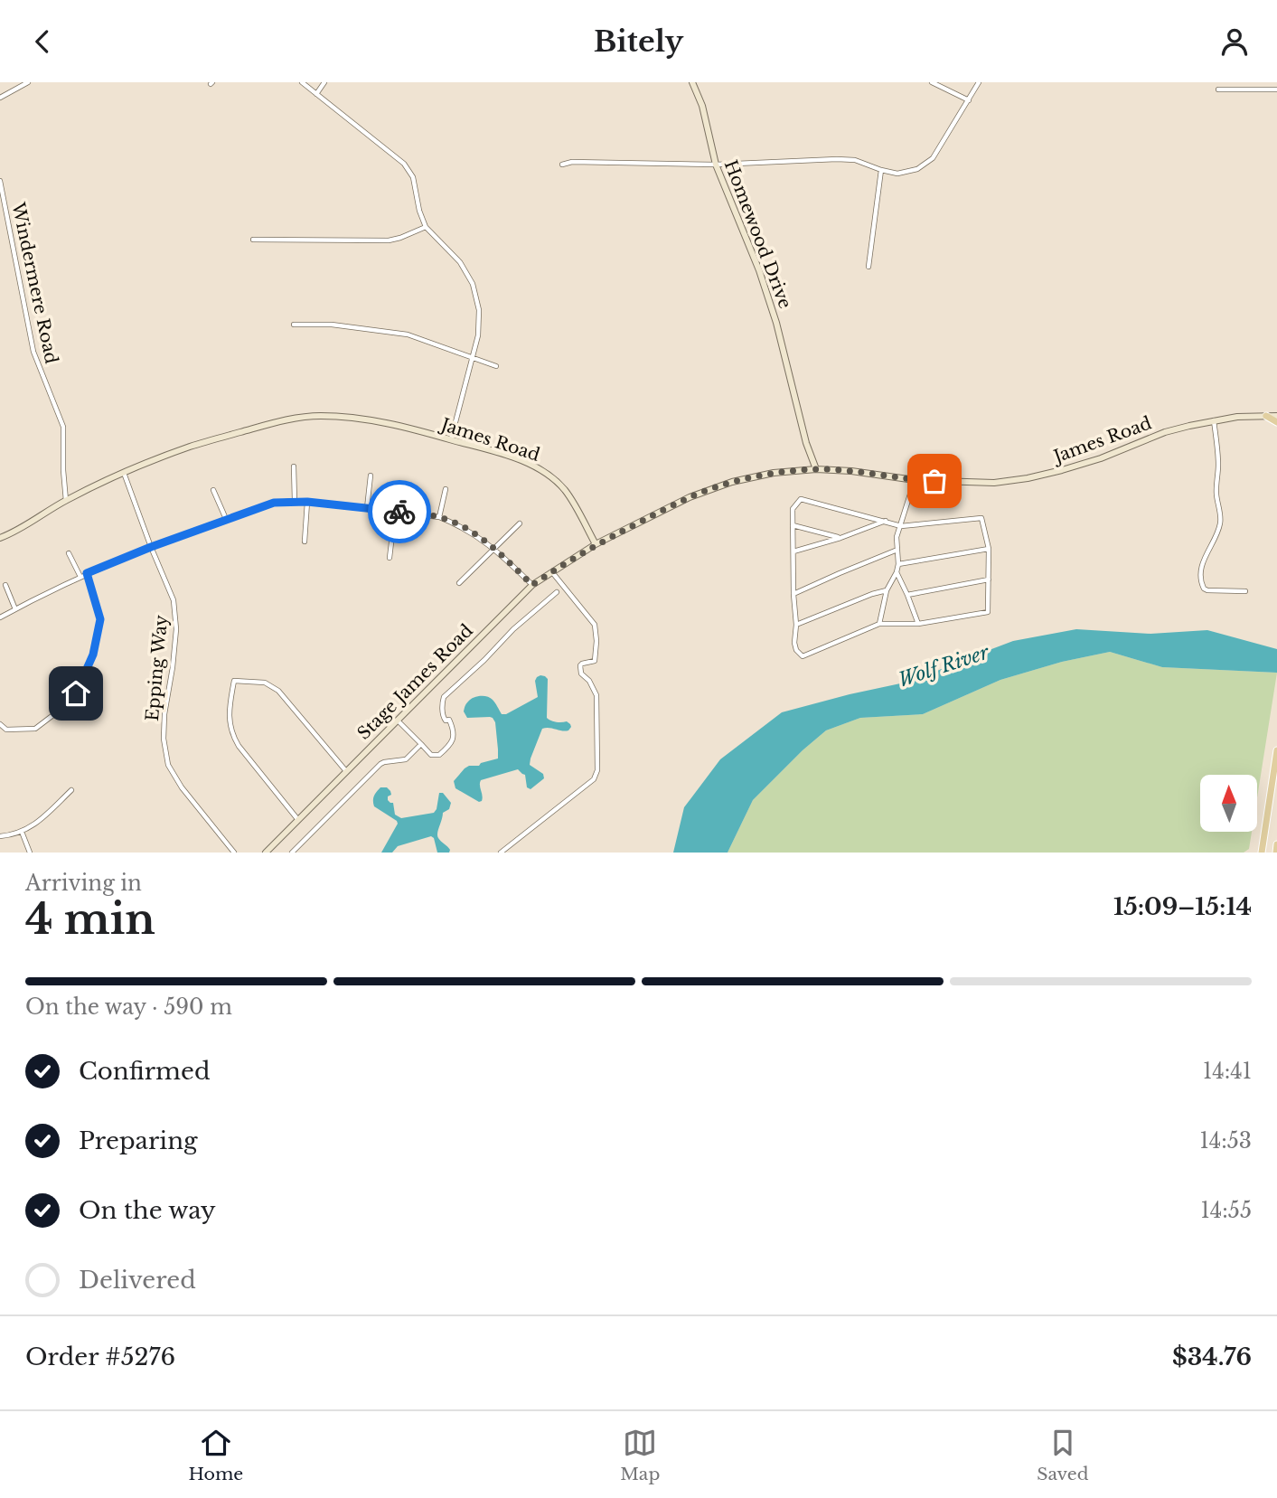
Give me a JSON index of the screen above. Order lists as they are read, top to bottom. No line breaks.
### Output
{"streets":{"main road":["Homewood Drive","James Road","Stage James Road"],"street":["Windermere Road","Epping Way"]},"crossings":[["Homewood Drive","James Road"],["Windermere Road","James Road"],["James Road","Epping Way"],["James Road","Stage James Road"]],"water":["Wolf River"],"north":"top","page":{"header":"Bitely","heading":["4 min","Arriving in","15:09–15:14"],"panel":["Order #5276","$34.76"],"bar":"On the way · 590 m","list":[["Confirmed","14:41"],["Preparing","14:53"],["On the way","14:55"],"Delivered"],"tabs":["Home","Map","Saved"]}}
